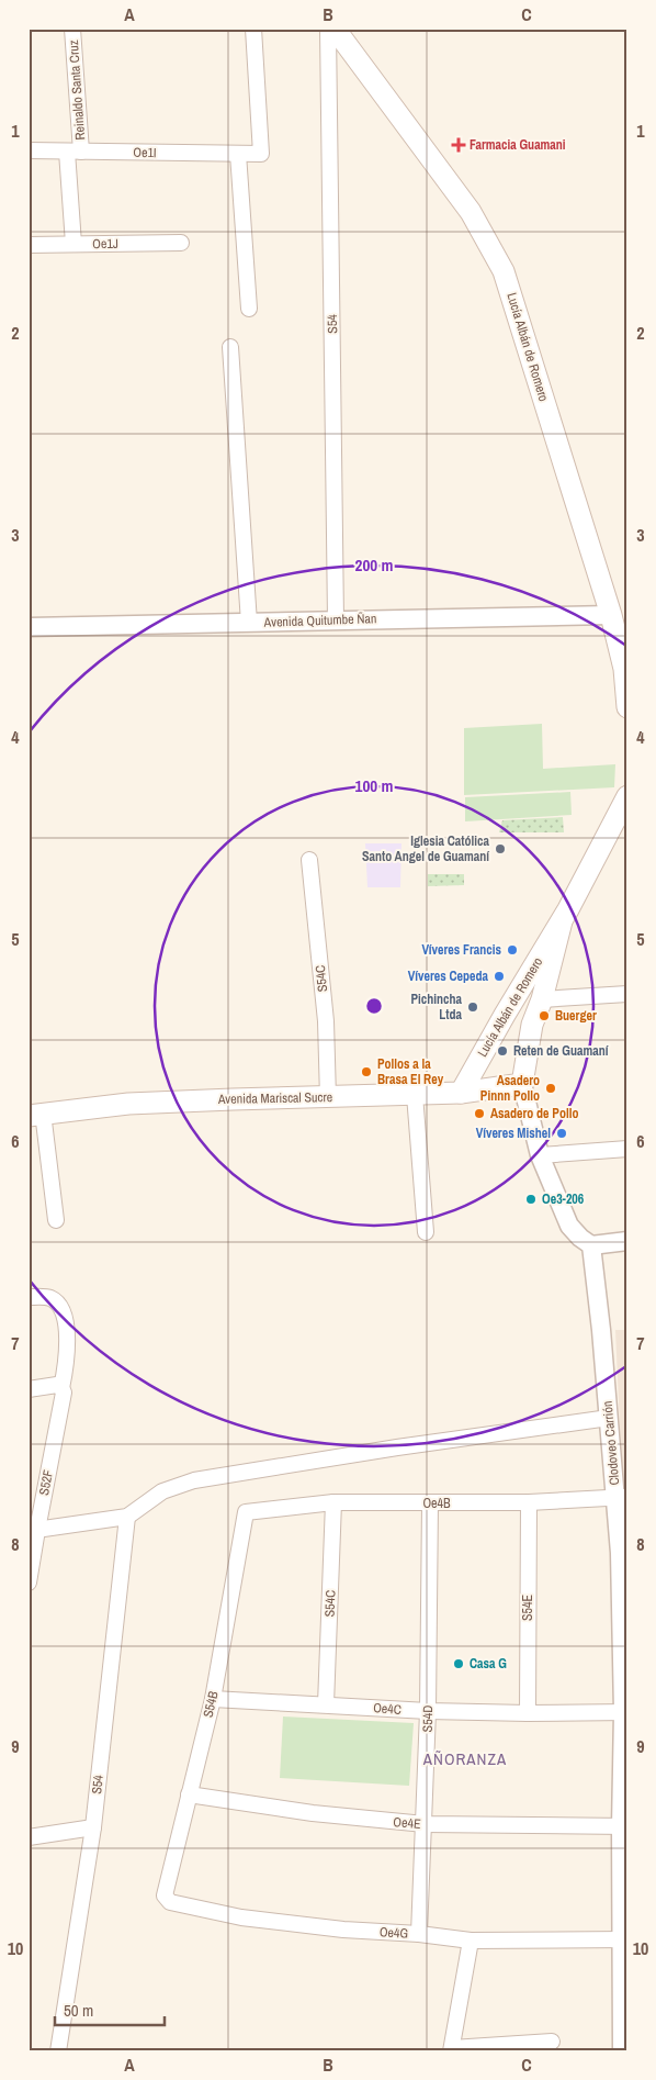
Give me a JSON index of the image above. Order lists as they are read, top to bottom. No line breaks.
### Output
{"streets":{"main road":["Lucía Albán de Romero","Avenida Mariscal Sucre"],"street":["Reinaldo Santa Cruz","Oe1I","Oe1J","S54","Avenida Quitumbe Ñan","S54C","Clodoveo Carrión","S52F","Oe4B","S54E","S54B","Oe4C","S54D","Oe4E","Oe4G"]},"crossings":[["Reinaldo Santa Cruz","Oe1I"],["Reinaldo Santa Cruz","Oe1J"],["S54","Avenida Quitumbe Ñan"],["Lucía Albán de Romero","Avenida Quitumbe Ñan"],["Lucía Albán de Romero","Avenida Mariscal Sucre"],["S54C","Avenida Mariscal Sucre"],["S54C","Oe4B"],["S54C","Oe4C"],["Clodoveo Carrión","Oe4B"],["Clodoveo Carrión","Oe4C"],["Clodoveo Carrión","Oe4E"],["Clodoveo Carrión","Oe4G"],["Oe4B","S54E"],["Oe4B","S54B"],["Oe4B","S54D"],["S54E","Oe4C"],["S54B","Oe4C"],["S54B","Oe4E"],["S54B","Oe4G"],["Oe4C","S54D"],["S54D","Oe4E"],["S54D","Oe4G"]],"districts":["AÑORANZA"],"places":{"health":["Farmacia Guamani"],"other":["Iglesia Católica Santo Angel de Guamaní","Víveres Francis","Víveres Cepeda","Pichincha Ltda","Buerger","Reten de Guamaní","Pollos a la Brasa El Rey","Asadero Pinnn Pollo","Asadero de Pollo","Víveres Mishel","Oe3-206","Casa G"]},"scale_bar":"50 m","grid":{"columns":["A","B","C"],"rows":["1","2","3","4","5","6","7","8","9","10"]},"rings":["200 m","100 m"]}
